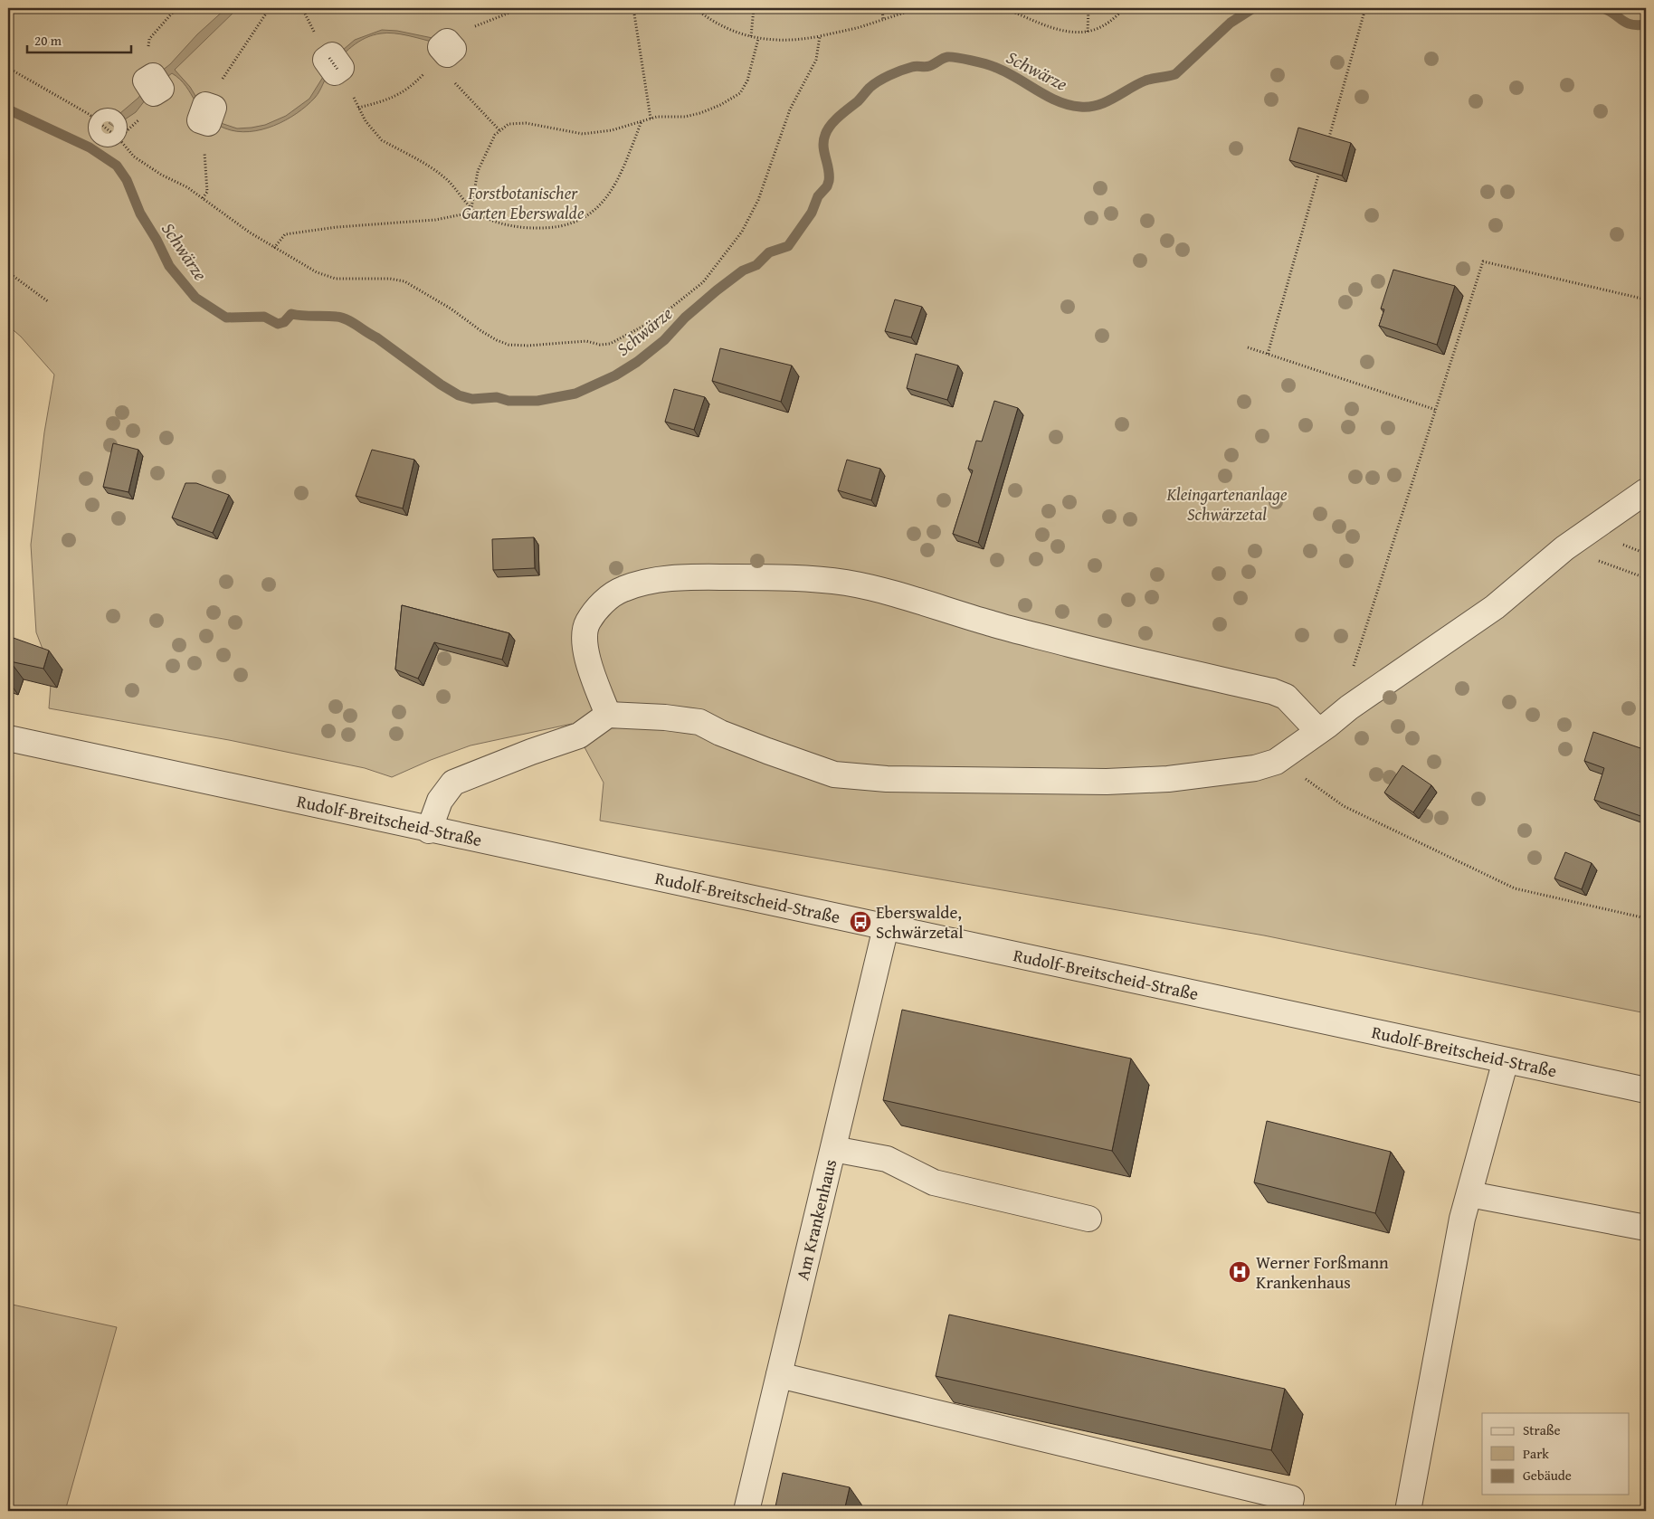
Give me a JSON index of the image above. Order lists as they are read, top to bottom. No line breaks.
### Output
{"streets":{"street":["Rudolf-Breitscheid-Straße","Am Krankenhaus"]},"crossings":[["Rudolf-Breitscheid-Straße","Am Krankenhaus"]],"water":["Schwärze"],"parks":["Forstbotanischer Garten Eberswalde","Kleingartenanlage Schwärzetal"],"places":{"bus stop":["Eberswalde, Schwärzetal"],"hospital":["Werner Forßmann Krankenhaus"]},"legend":["Straße","Park","Gebäude"],"scale_bar":"20 m"}
